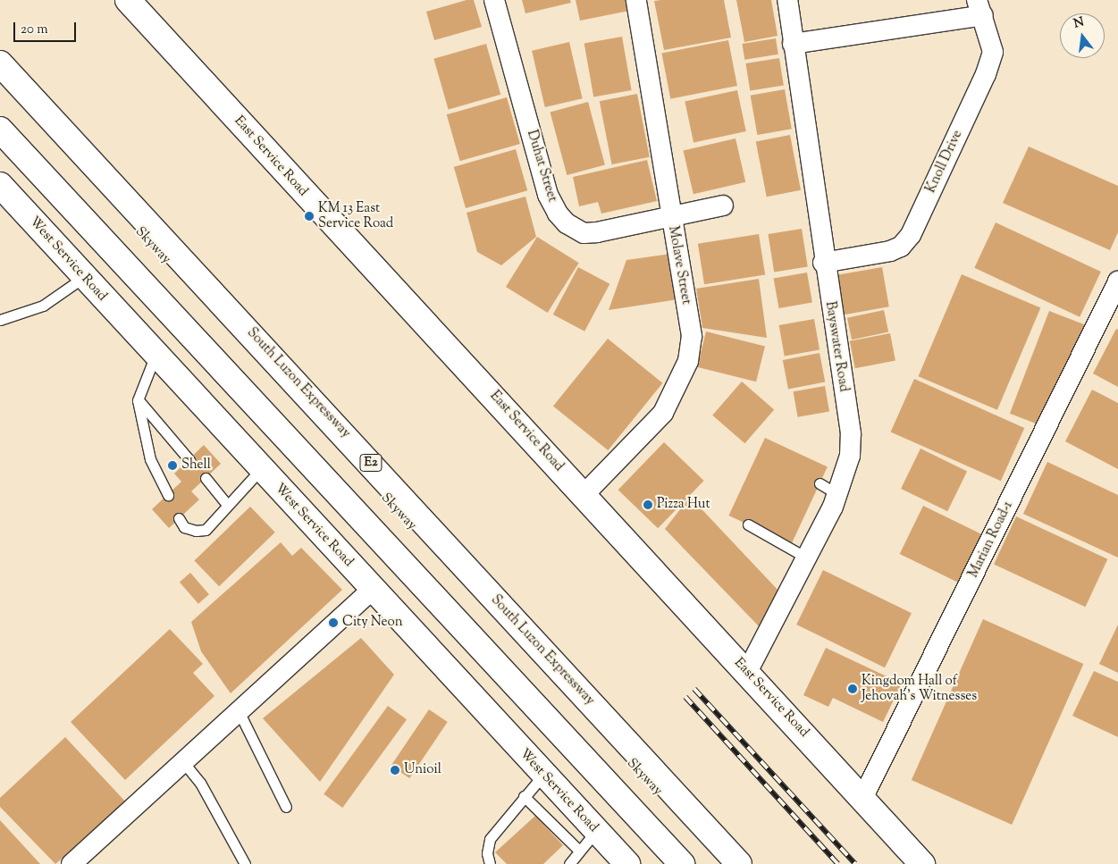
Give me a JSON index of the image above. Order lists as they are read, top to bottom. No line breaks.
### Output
{"streets":{"main road":["East Service Road","Skyway","West Service Road","South Luzon Expressway","E2"],"street":["Knoll Drive","Duhat Street","Molave Street","Bayswater Road","Marian Road-1"]},"crossings":[["East Service Road","Molave Street"],["East Service Road","Bayswater Road"],["East Service Road","Marian Road-1"],["Knoll Drive","Bayswater Road"],["Duhat Street","Molave Street"]],"places":["KM 13 East Service Road","Shell","Pizza Hut","City Neon","Kingdom Hall of Jehovah's Witnesses","Unioil"],"scale_bar":"20 m","north":"top"}
